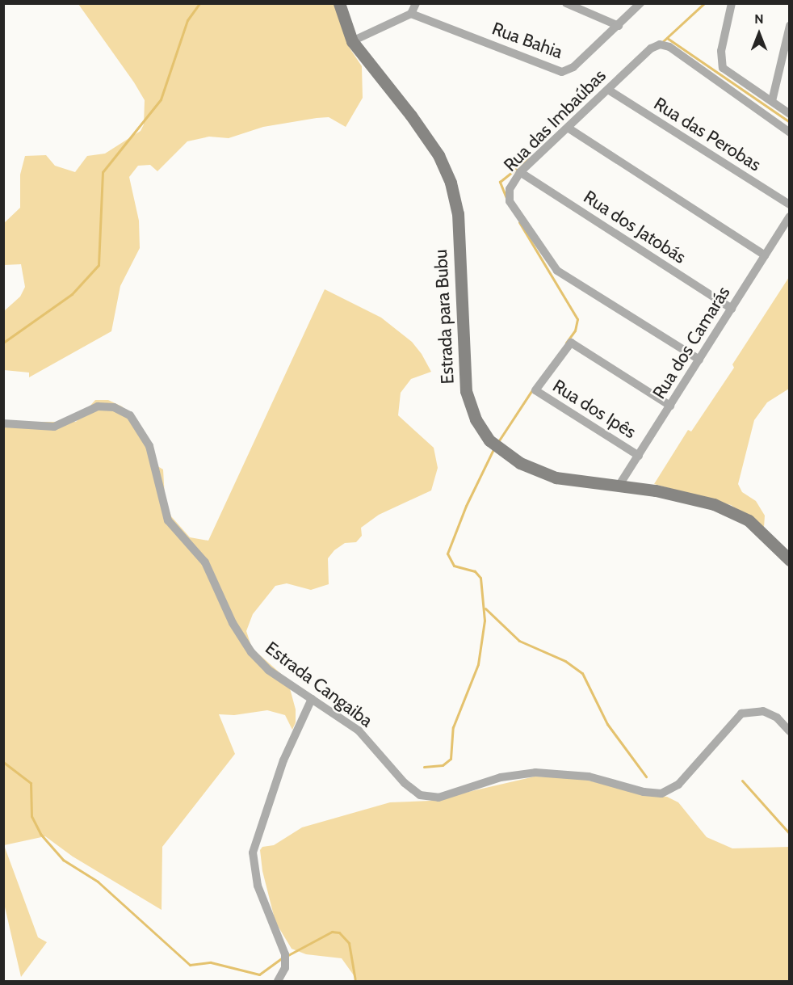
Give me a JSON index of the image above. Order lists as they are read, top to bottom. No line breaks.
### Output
{"streets":{"street":["Rua Bahia","Rua das Imbaúbas","Rua das Perobas","Rua dos Jatobás","Estrada para Bubu","Rua dos Camarás","Rua dos Ipês","Estrada Cangaiba"]},"crossings":[["Rua das Imbaúbas","Rua das Perobas"],["Rua das Imbaúbas","Rua dos Jatobás"],["Rua das Imbaúbas","Rua dos Camarás"],["Rua dos Jatobás","Rua dos Camarás"],["Estrada para Bubu","Rua dos Camarás"],["Rua dos Camarás","Rua dos Ipês"]],"north":"top"}
